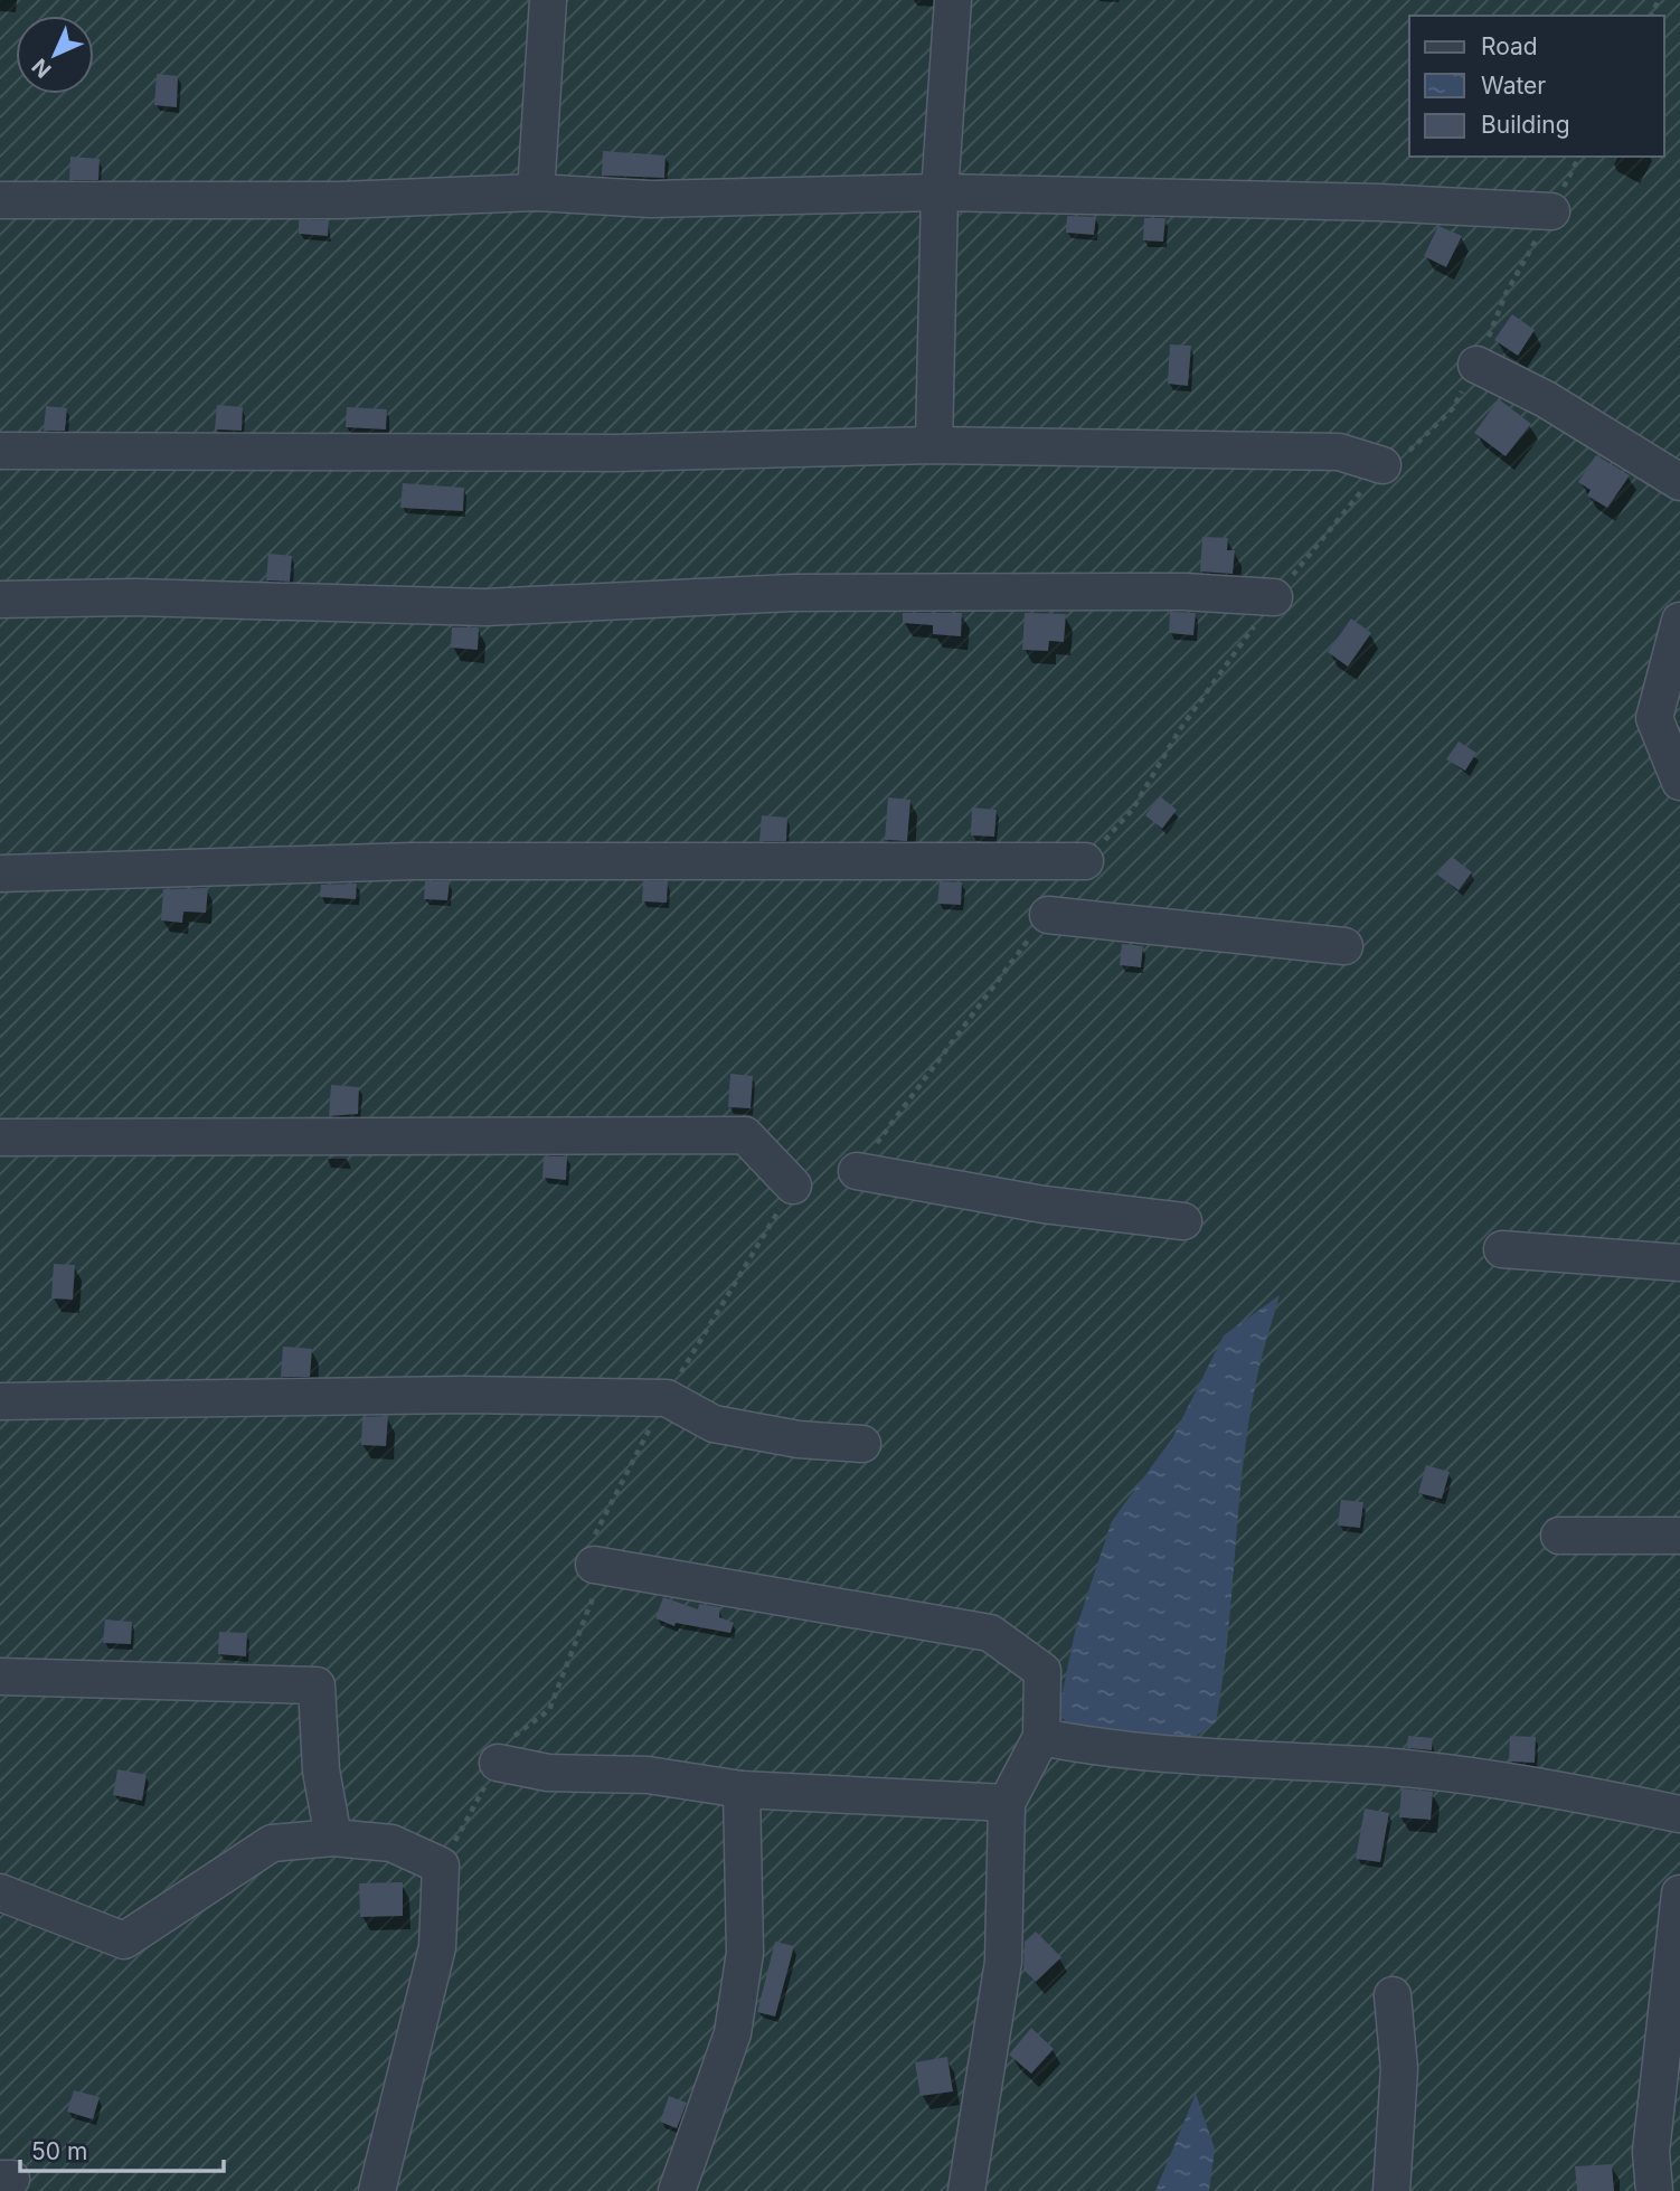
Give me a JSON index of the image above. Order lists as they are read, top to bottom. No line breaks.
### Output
{"legend":["Road","Water","Building"],"scale_bar":"50 m","north":"bottom left"}
